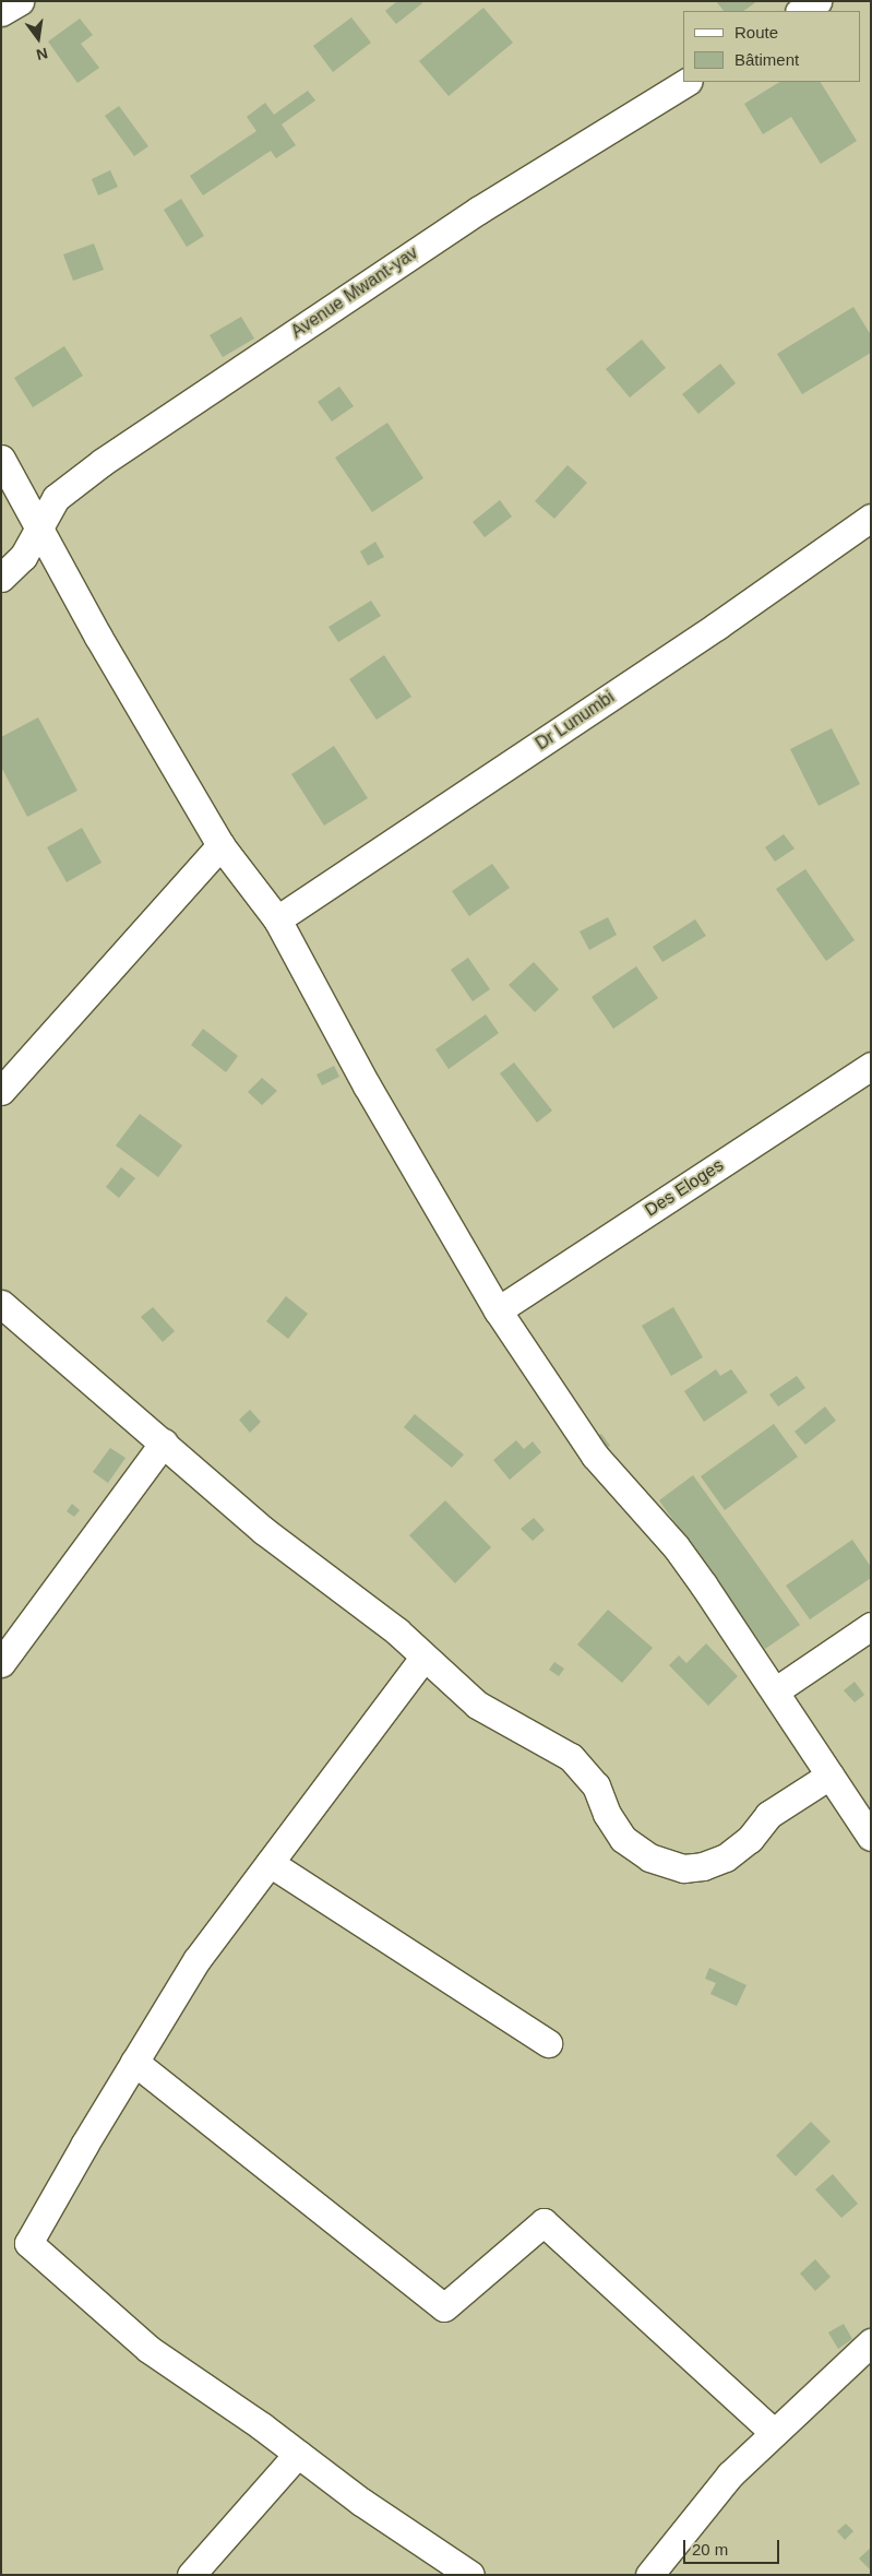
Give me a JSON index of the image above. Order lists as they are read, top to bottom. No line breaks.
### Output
{"streets":{"street":["Avenue Mwant-yav","Dr Lunumbi","Des Eloges"]},"legend":["Route","Bâtiment"],"scale_bar":"20 m","north":"bottom"}
